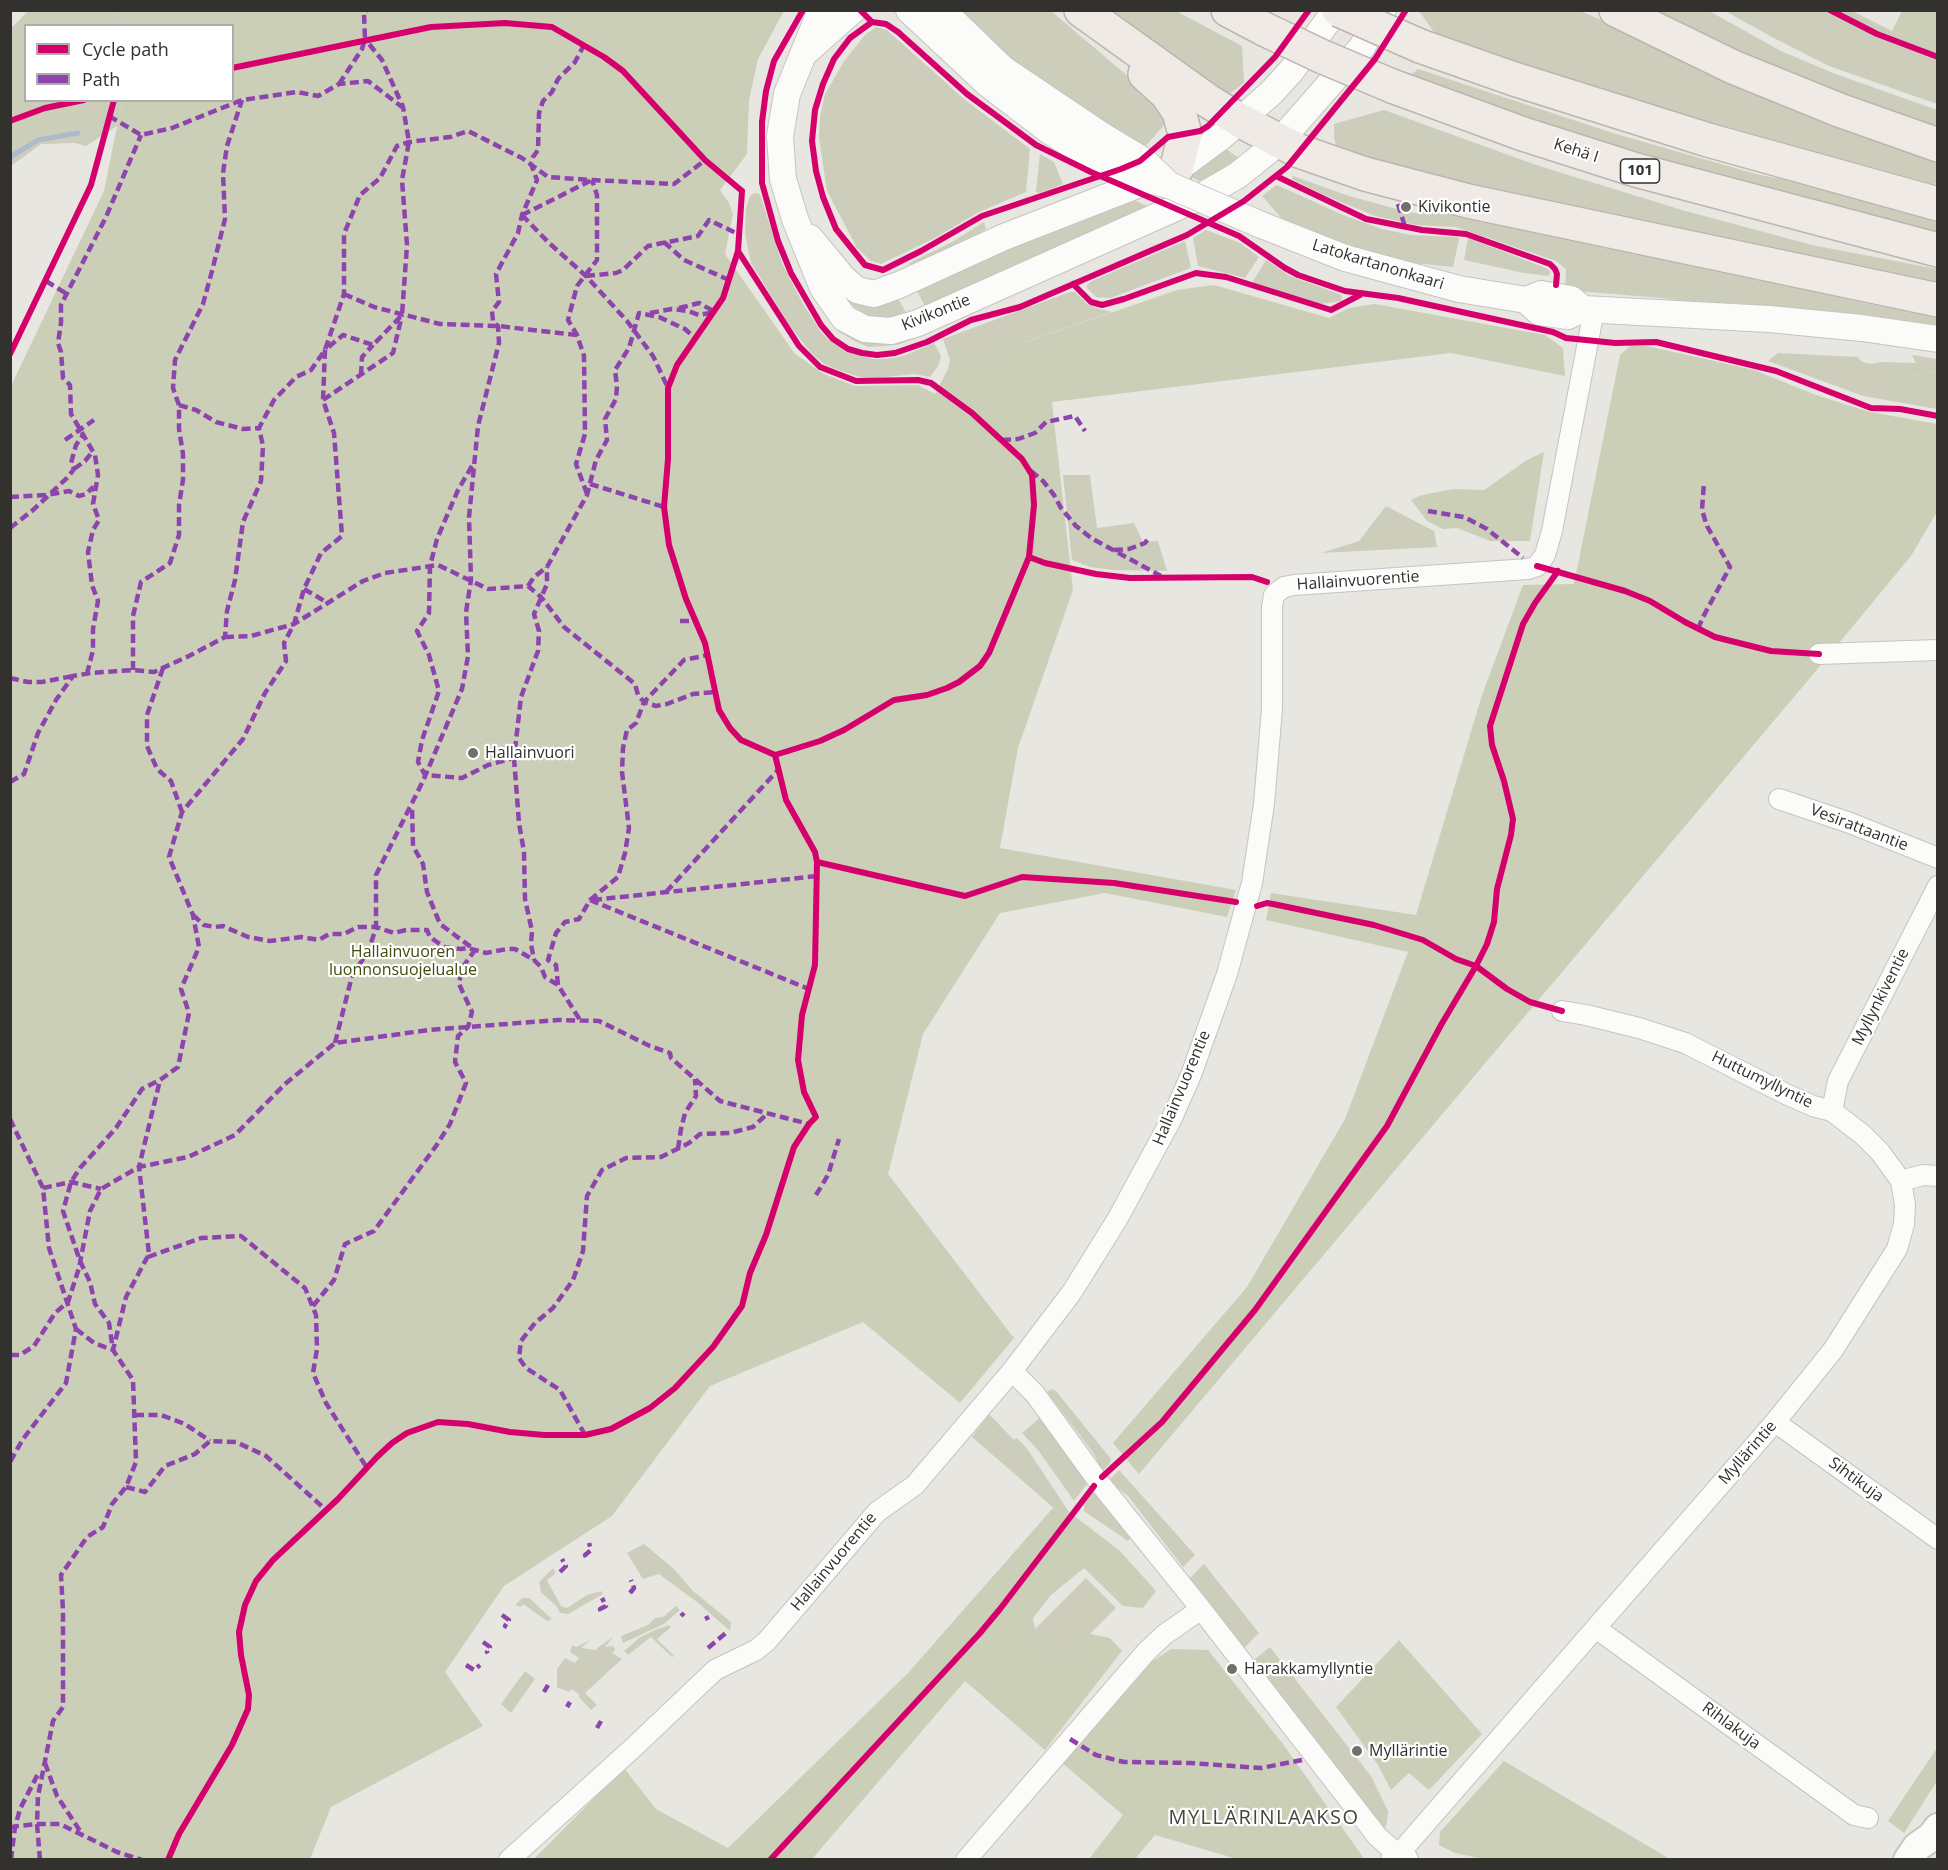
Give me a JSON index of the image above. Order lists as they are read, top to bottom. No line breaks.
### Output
{"streets":{"highway":["Kehä I","101"],"street":["Latokartanonkaari","Kivikontie","Hallainvuorentie","Vesirattaantie","Myllynkiventie","Huttumyllyntie","Myllärintie","Sihtikuja","Rihlakuja"]},"crossings":[["Latokartanonkaari","Hallainvuorentie"],["Myllynkiventie","Huttumyllyntie"],["Huttumyllyntie","Myllärintie"],["Myllärintie","Sihtikuja"],["Myllärintie","Rihlakuja"]],"districts":["MYLLÄRINLAAKSO"],"parks":["Hallainvuoren luonnonsuojelualue"],"places":["Kivikontie","Hallainvuori","Harakkamyllyntie","Myllärintie"],"legend":["Cycle path","Path"]}
